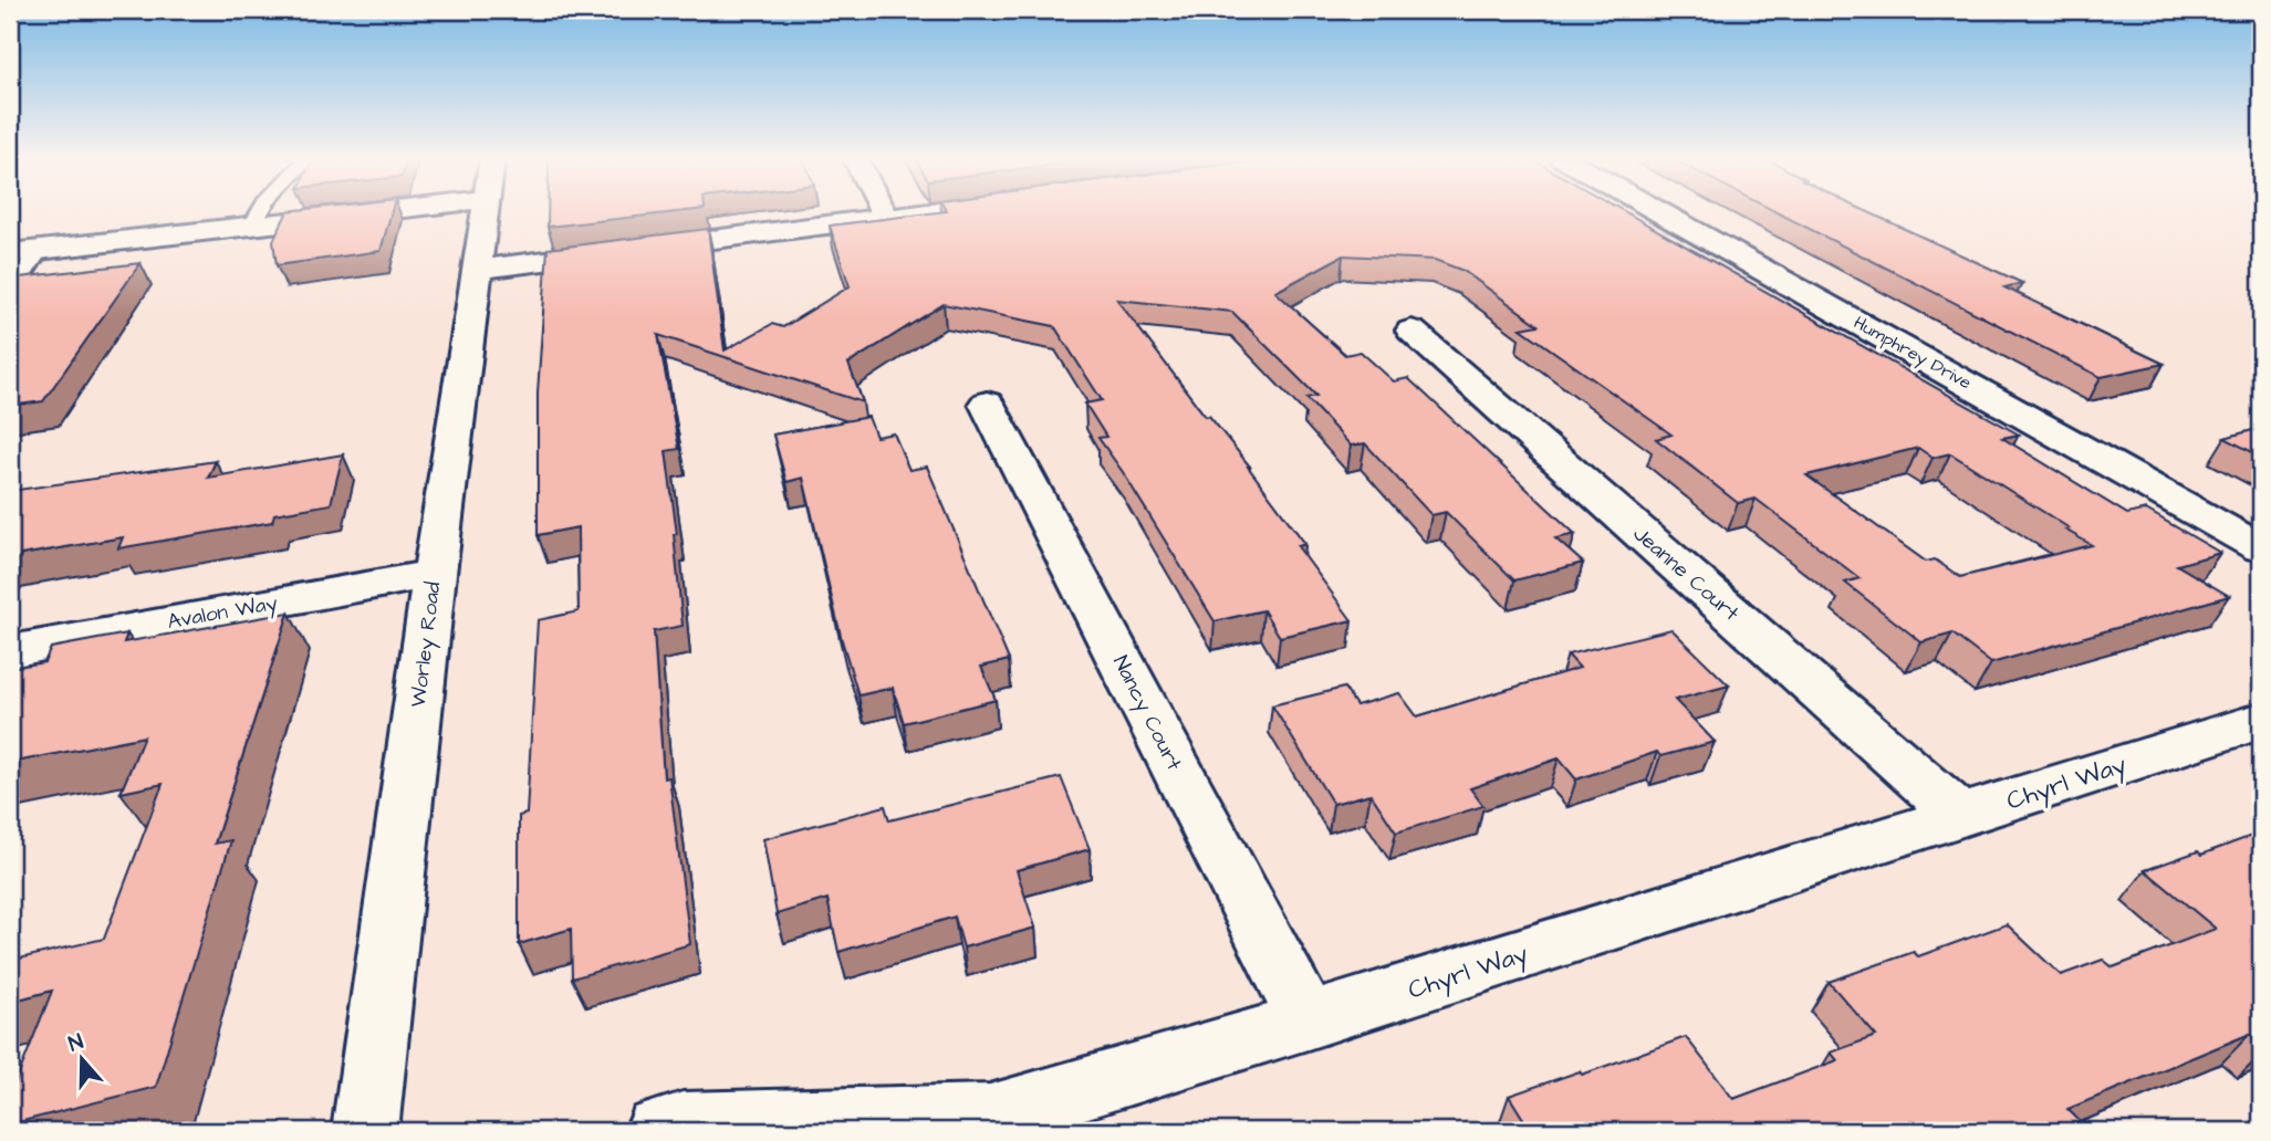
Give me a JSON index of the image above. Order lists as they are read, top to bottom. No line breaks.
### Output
{"streets":{"street":["Humphrey Drive","Jeanne Court","Avalon Way","Worley Road","Nancy Court","Chyrl Way"]},"crossings":[["Jeanne Court","Chyrl Way"],["Avalon Way","Worley Road"],["Nancy Court","Chyrl Way"]],"north":"top"}
